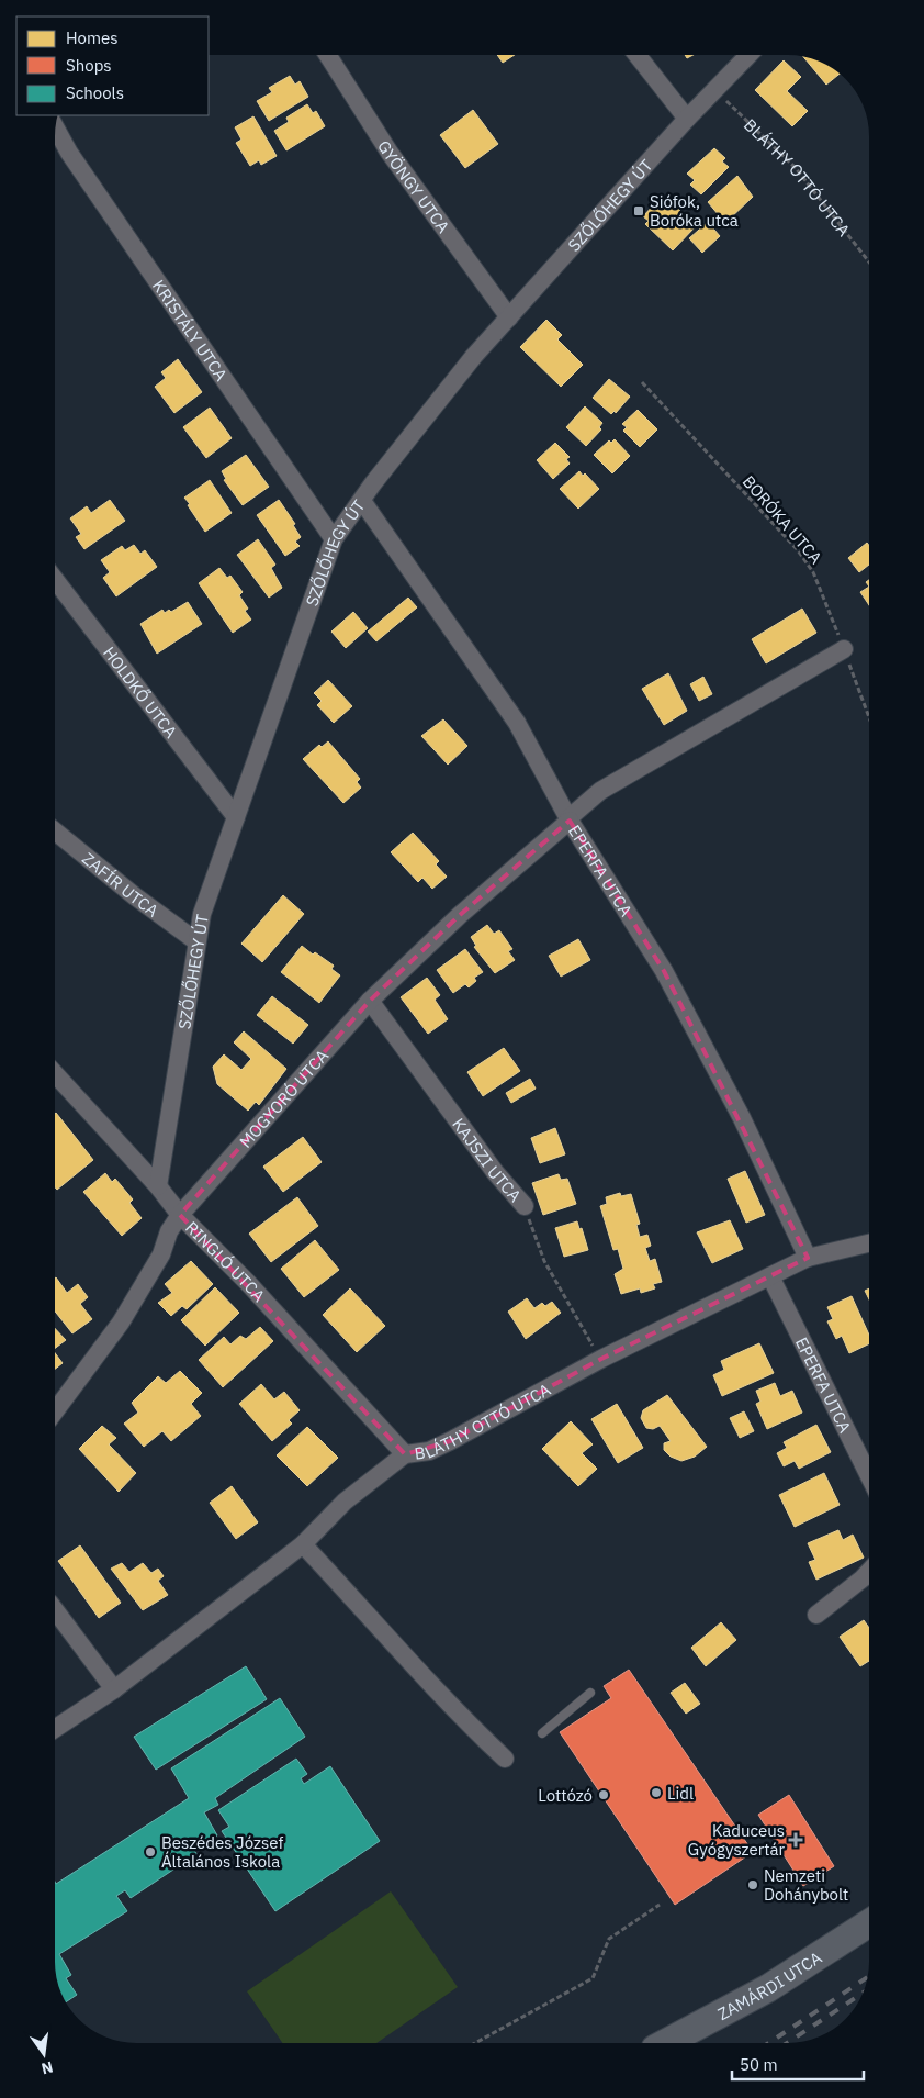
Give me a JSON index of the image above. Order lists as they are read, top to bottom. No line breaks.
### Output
{"streets":{"main road":["ZAMÁRDI UTCA"],"street":["BLÁTHY OTTÓ UTCA","GYÖNGY UTCA","SZŐLŐHEGY ÚT","KRISTÁLY UTCA","HOLDKŐ UTCA","EPERFA UTCA","ZAFÍR UTCA","MOGYORÓ UTCA","KAJSZI UTCA","RINGLÓ UTCA"],"path":["BORÓKA UTCA"]},"crossings":[["BLÁTHY OTTÓ UTCA","SZŐLŐHEGY ÚT"],["BLÁTHY OTTÓ UTCA","EPERFA UTCA"],["BLÁTHY OTTÓ UTCA","KAJSZI UTCA"],["BLÁTHY OTTÓ UTCA","RINGLÓ UTCA"],["GYÖNGY UTCA","SZŐLŐHEGY ÚT"],["SZŐLŐHEGY ÚT","KRISTÁLY UTCA"],["SZŐLŐHEGY ÚT","HOLDKŐ UTCA"],["SZŐLŐHEGY ÚT","EPERFA UTCA"],["SZŐLŐHEGY ÚT","ZAFÍR UTCA"],["SZŐLŐHEGY ÚT","RINGLÓ UTCA"],["BORÓKA UTCA","MOGYORÓ UTCA"],["EPERFA UTCA","MOGYORÓ UTCA"],["MOGYORÓ UTCA","KAJSZI UTCA"],["MOGYORÓ UTCA","RINGLÓ UTCA"]],"places":{"transit":["Siófok, Boróka utca"],"other":["Lidl","Lottózó","Beszédes József Általános Iskola","Nemzeti Dohánybolt"],"health":["Kaduceus Gyógyszertár"]},"legend":["Homes","Shops","Schools"],"scale_bar":"50 m","north":"bottom"}
